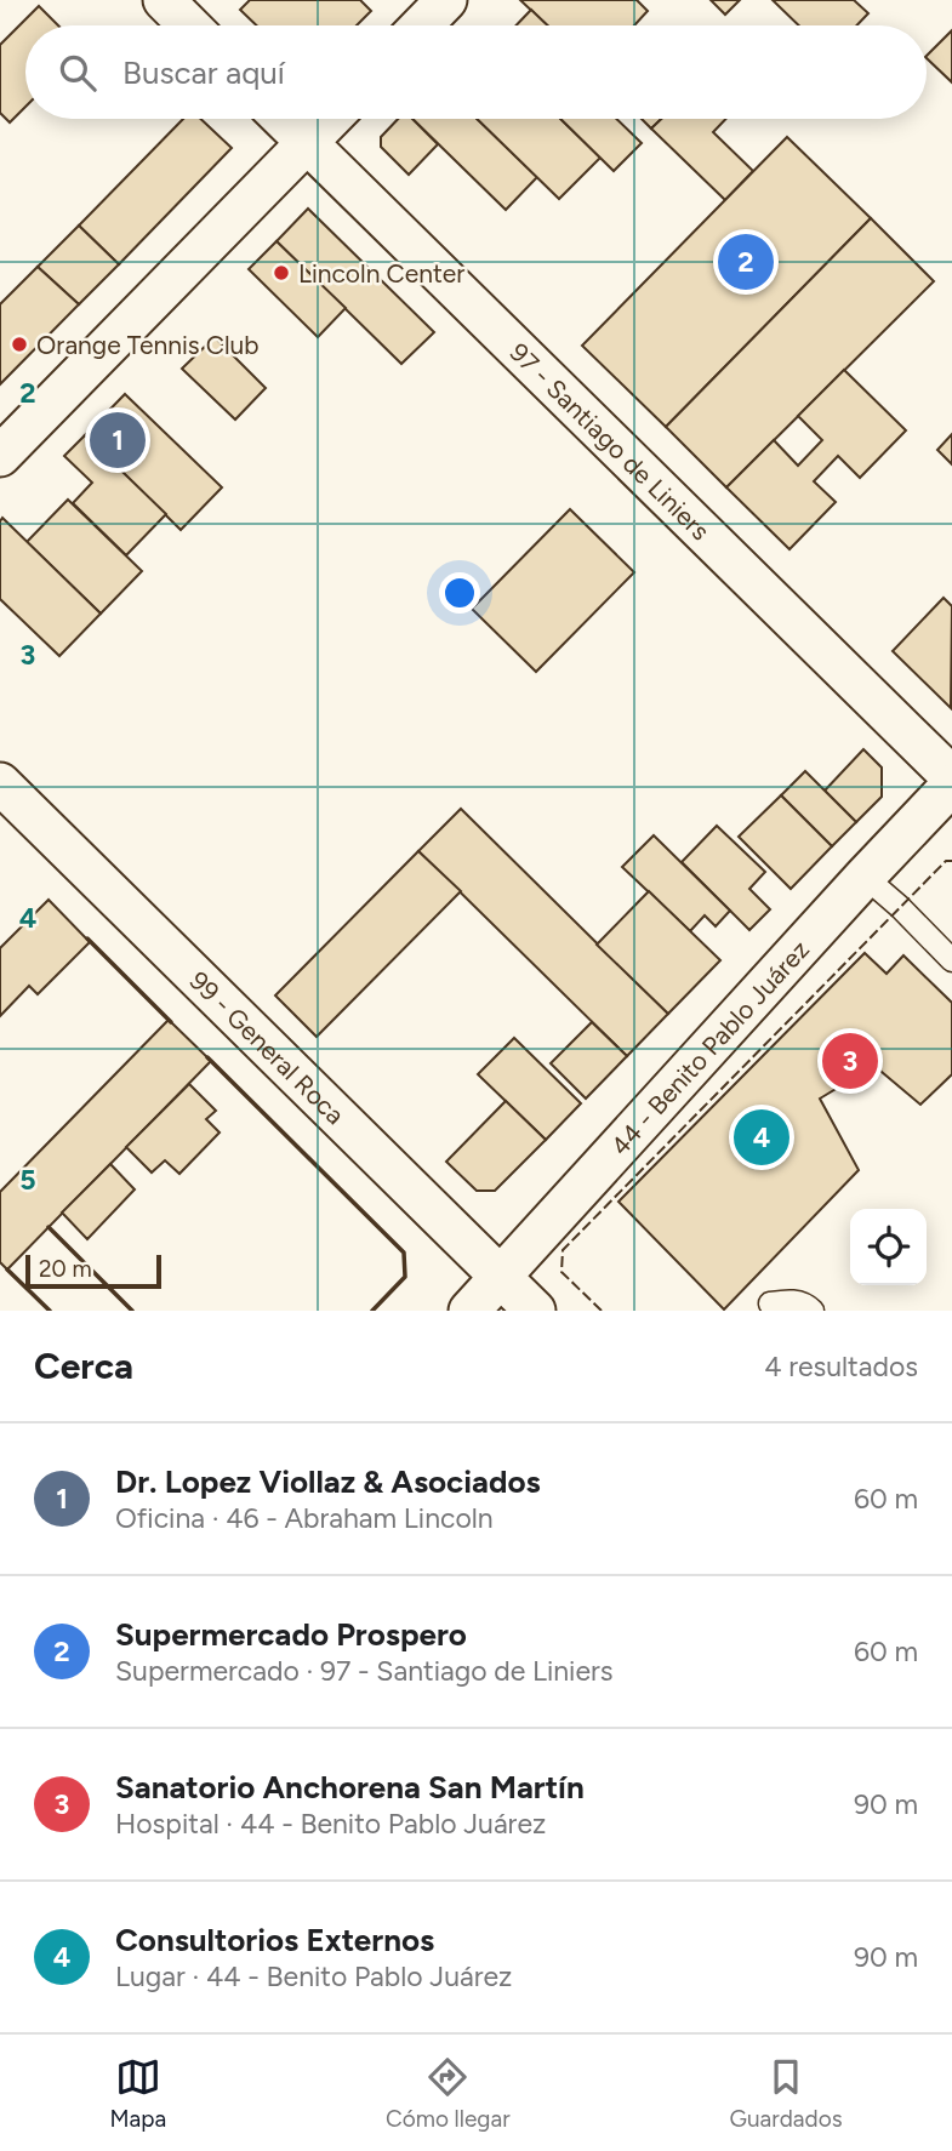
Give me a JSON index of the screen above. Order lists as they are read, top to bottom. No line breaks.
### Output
{"streets":{"street":["97 - Santiago de Liniers","99 - General Roca","44 - Benito Pablo Juárez"]},"crossings":[["99 - General Roca","44 - Benito Pablo Juárez"]],"places":["Lincoln Center","Orange Tennis Club"],"scale_bar":"20 m","page":{"search":"Buscar aquí","pins":["2","1","3","4"],"scale":"20 m","heading":["Cerca","4 resultados"],"list":[{"mark":"1","name":"Dr. Lopez Viollaz & Asociados","note":"Oficina · 46 - Abraham Lincoln","value":"60 m"},{"mark":"2","name":"Supermercado Prospero","note":"Supermercado · 97 - Santiago de Liniers","value":"60 m"},{"mark":"3","name":"Sanatorio Anchorena San Martín","note":"Hospital · 44 - Benito Pablo Juárez","value":"90 m"},{"mark":"4","name":"Consultorios Externos","note":"Lugar · 44 - Benito Pablo Juárez","value":"90 m"}],"nav":["Mapa","Cómo llegar","Guardados"]},"grid":{"rows":["2","3","4","5"]}}
